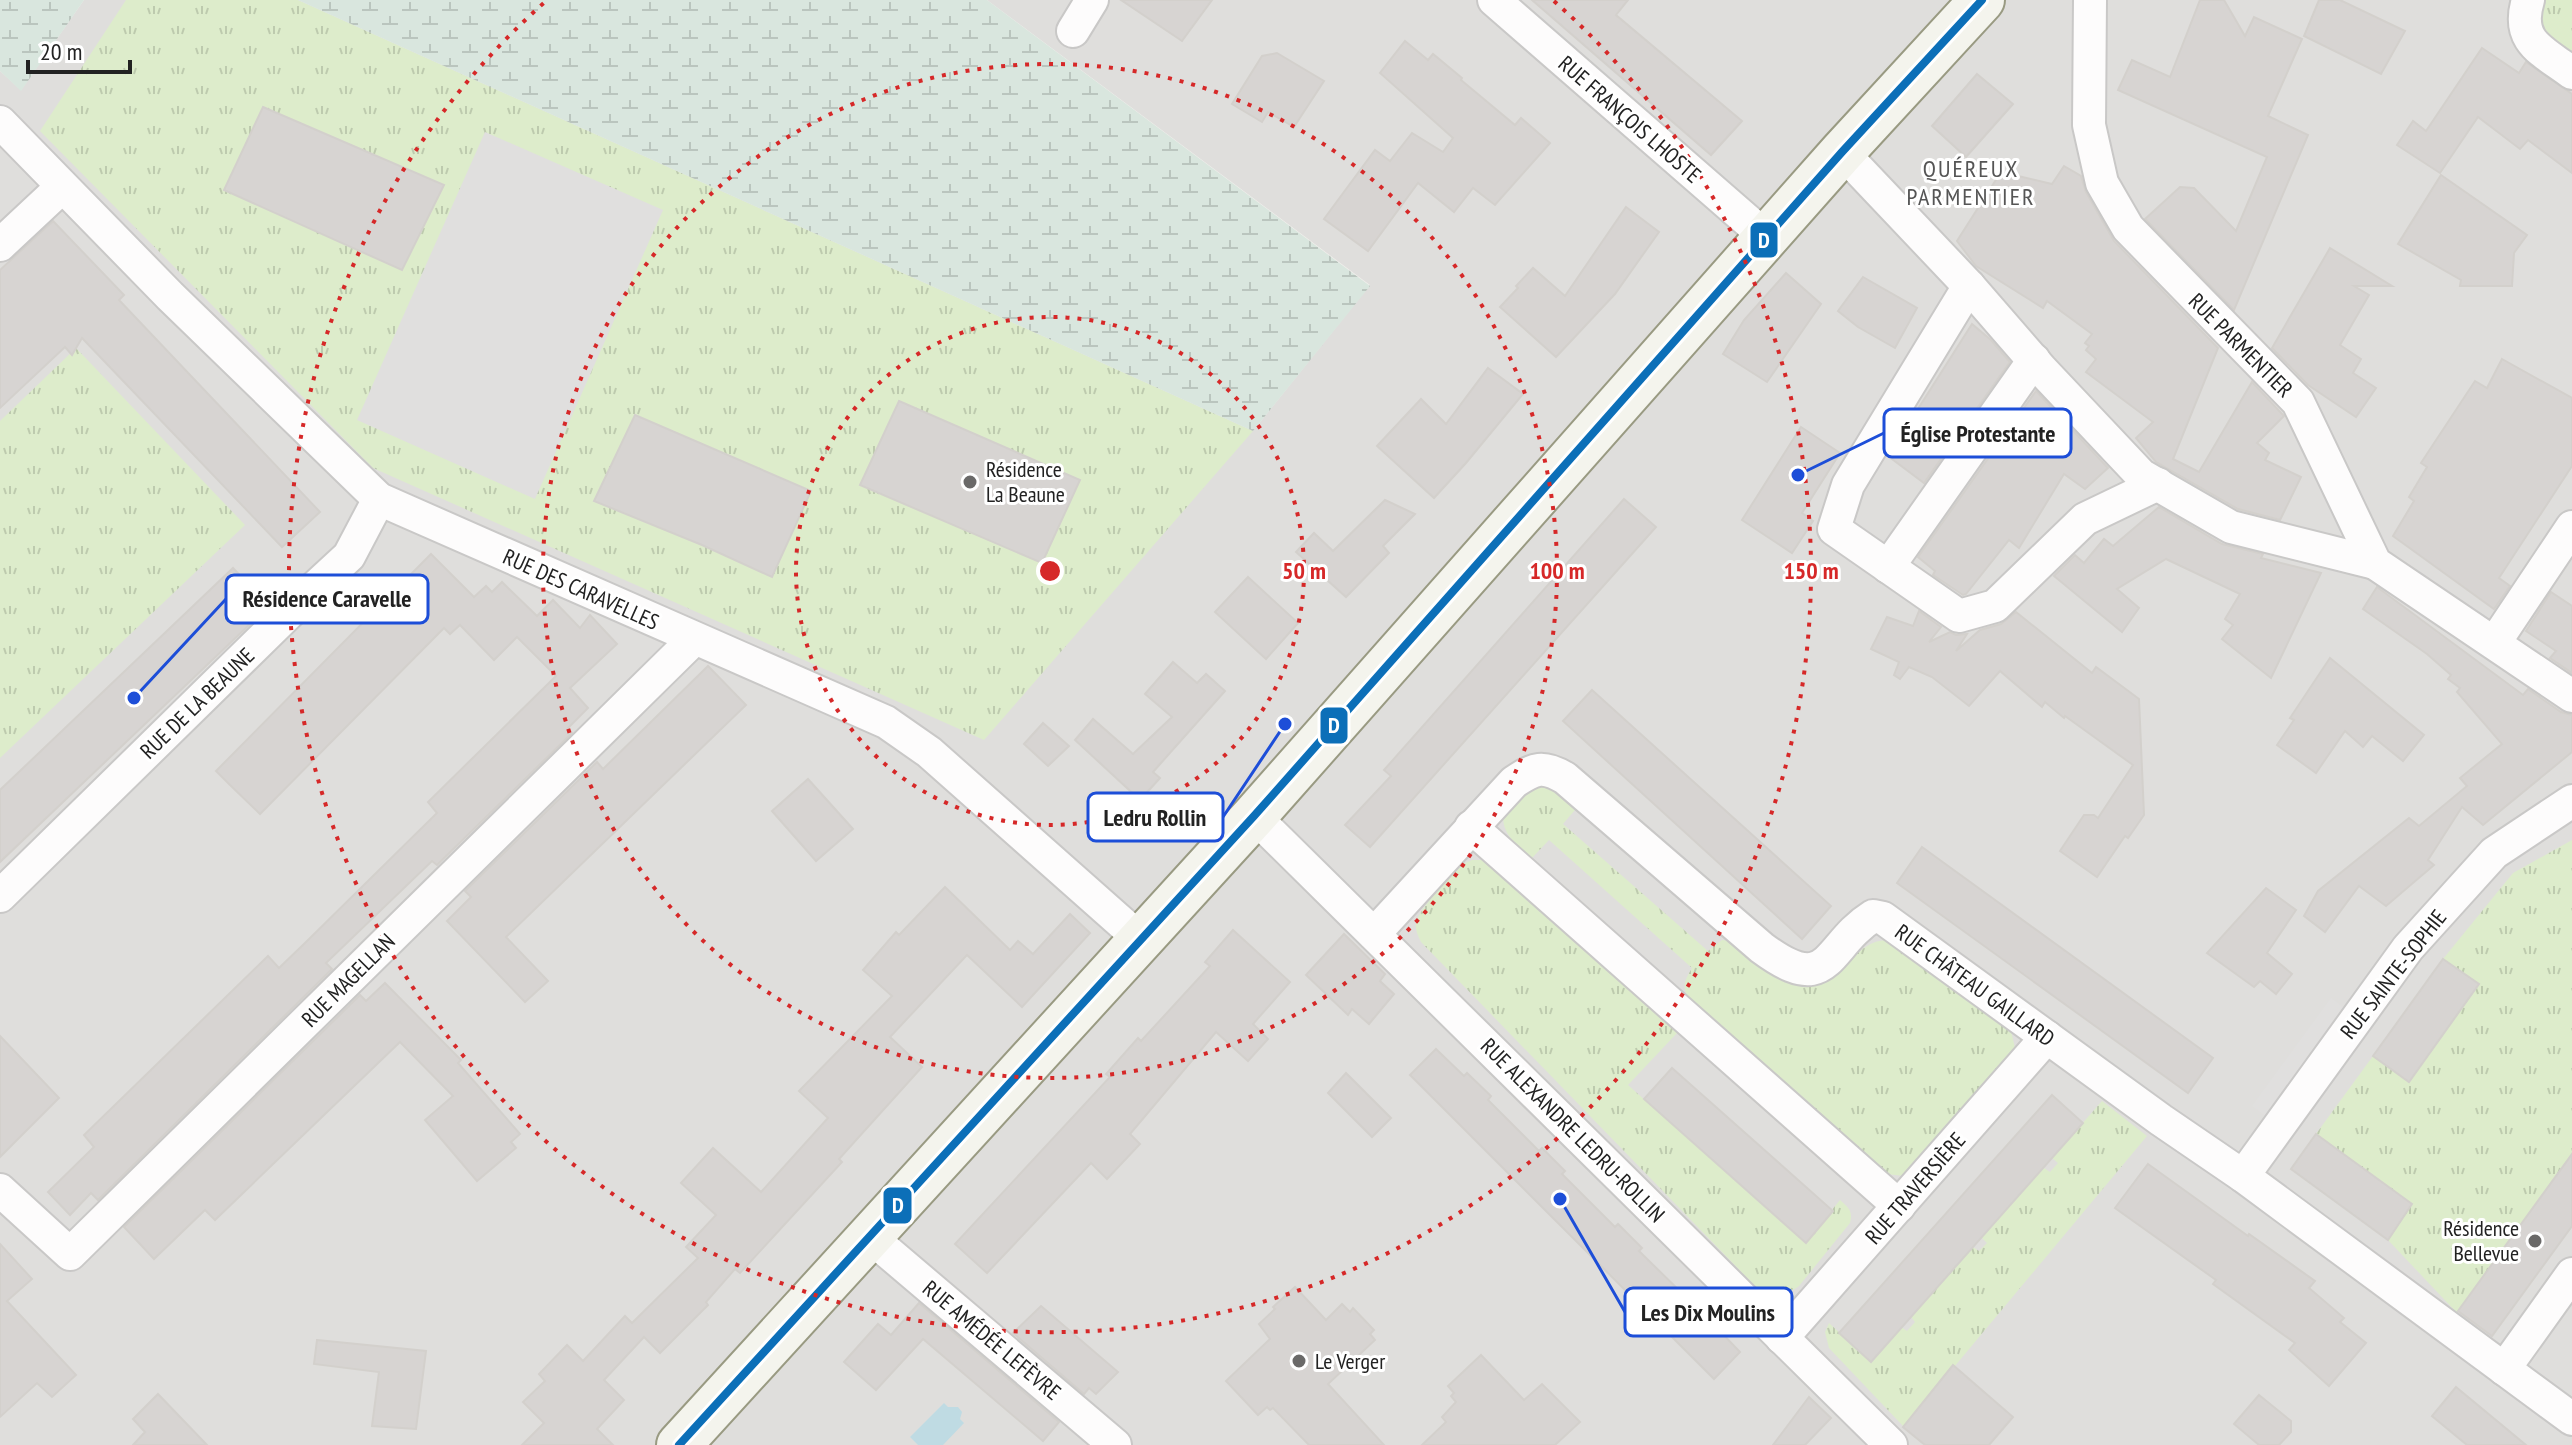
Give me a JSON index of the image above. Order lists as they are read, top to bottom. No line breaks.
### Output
{"streets":{"street":["RUE FRANÇOIS LHOSTE","RUE PARMENTIER","RUE DES CARAVELLES","RUE DE LA BEAUNE","RUE SAINTE-SOPHIE","RUE MAGELLAN","RUE CHÂTEAU GAILLARD","RUE ALEXANDRE LEDRU-ROLLIN","RUE TRAVERSIÈRE","RUE AMÉDÉE LEFÈVRE"]},"crossings":[["RUE DES CARAVELLES","RUE DE LA BEAUNE"],["RUE DES CARAVELLES","RUE MAGELLAN"],["RUE SAINTE-SOPHIE","RUE CHÂTEAU GAILLARD"],["RUE CHÂTEAU GAILLARD","RUE ALEXANDRE LEDRU-ROLLIN"],["RUE CHÂTEAU GAILLARD","RUE TRAVERSIÈRE"],["RUE ALEXANDRE LEDRU-ROLLIN","RUE TRAVERSIÈRE"]],"districts":["QUÉREUX PARMENTIER"],"places":["Église Protestante","Résidence La Beaune","Résidence Caravelle","Ledru Rollin","Les Dix Moulins","Résidence Bellevue","Le Verger"],"lines":["transit line D"],"scale_bar":"20 m","rings":["50 m","100 m","150 m"]}
